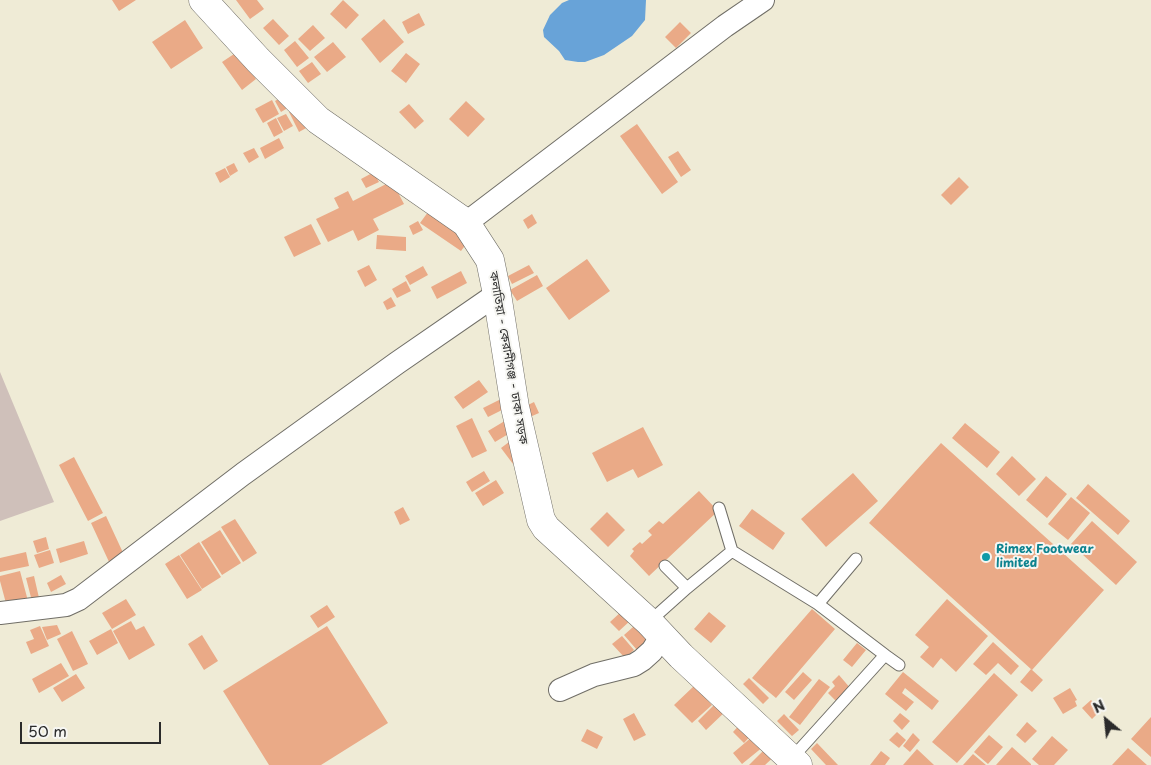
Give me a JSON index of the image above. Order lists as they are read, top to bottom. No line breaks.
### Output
{"streets":{"main road":["কলাতিয়া - কেরানীগঞ্জ - ঢাকা সড়ক"]},"places":["Rimex Footwear limited"],"scale_bar":"50 m","north":"top left"}
